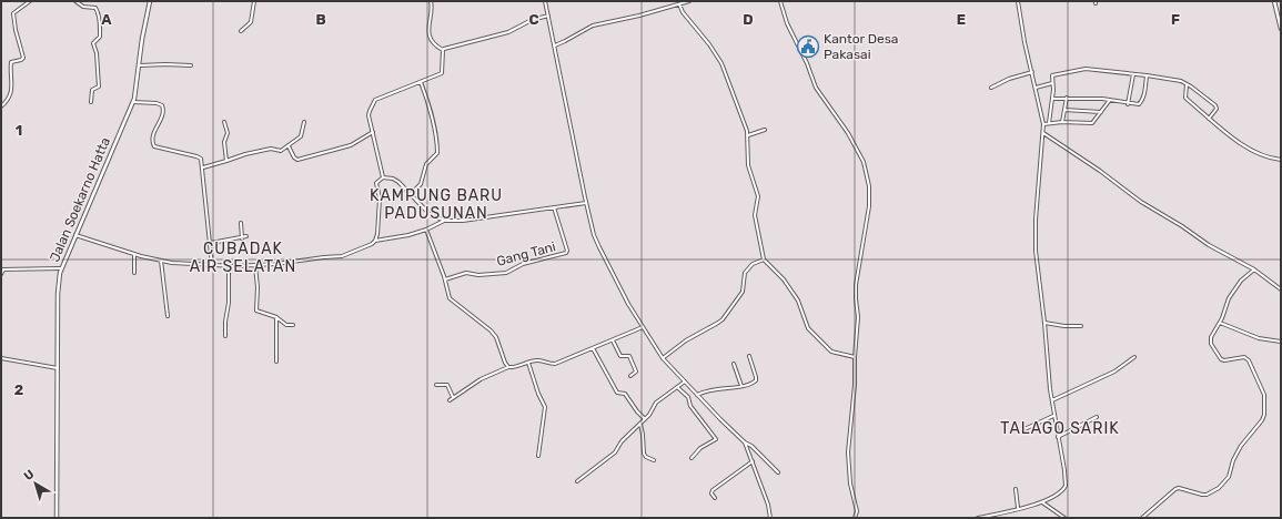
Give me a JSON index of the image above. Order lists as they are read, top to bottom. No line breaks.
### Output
{"streets":{"street":["Jalan Soekarno Hatta","Gang Tani"]},"districts":["KAMPUNG BARU PADUSUNAN","CUBADAK AIR SELATAN","TALAGO SARIK"],"places":{"public building":["Kantor Desa Pakasai"]},"north":"top left","grid":{"columns":["A","B","C","D","E","F"],"rows":["1","2"]}}
